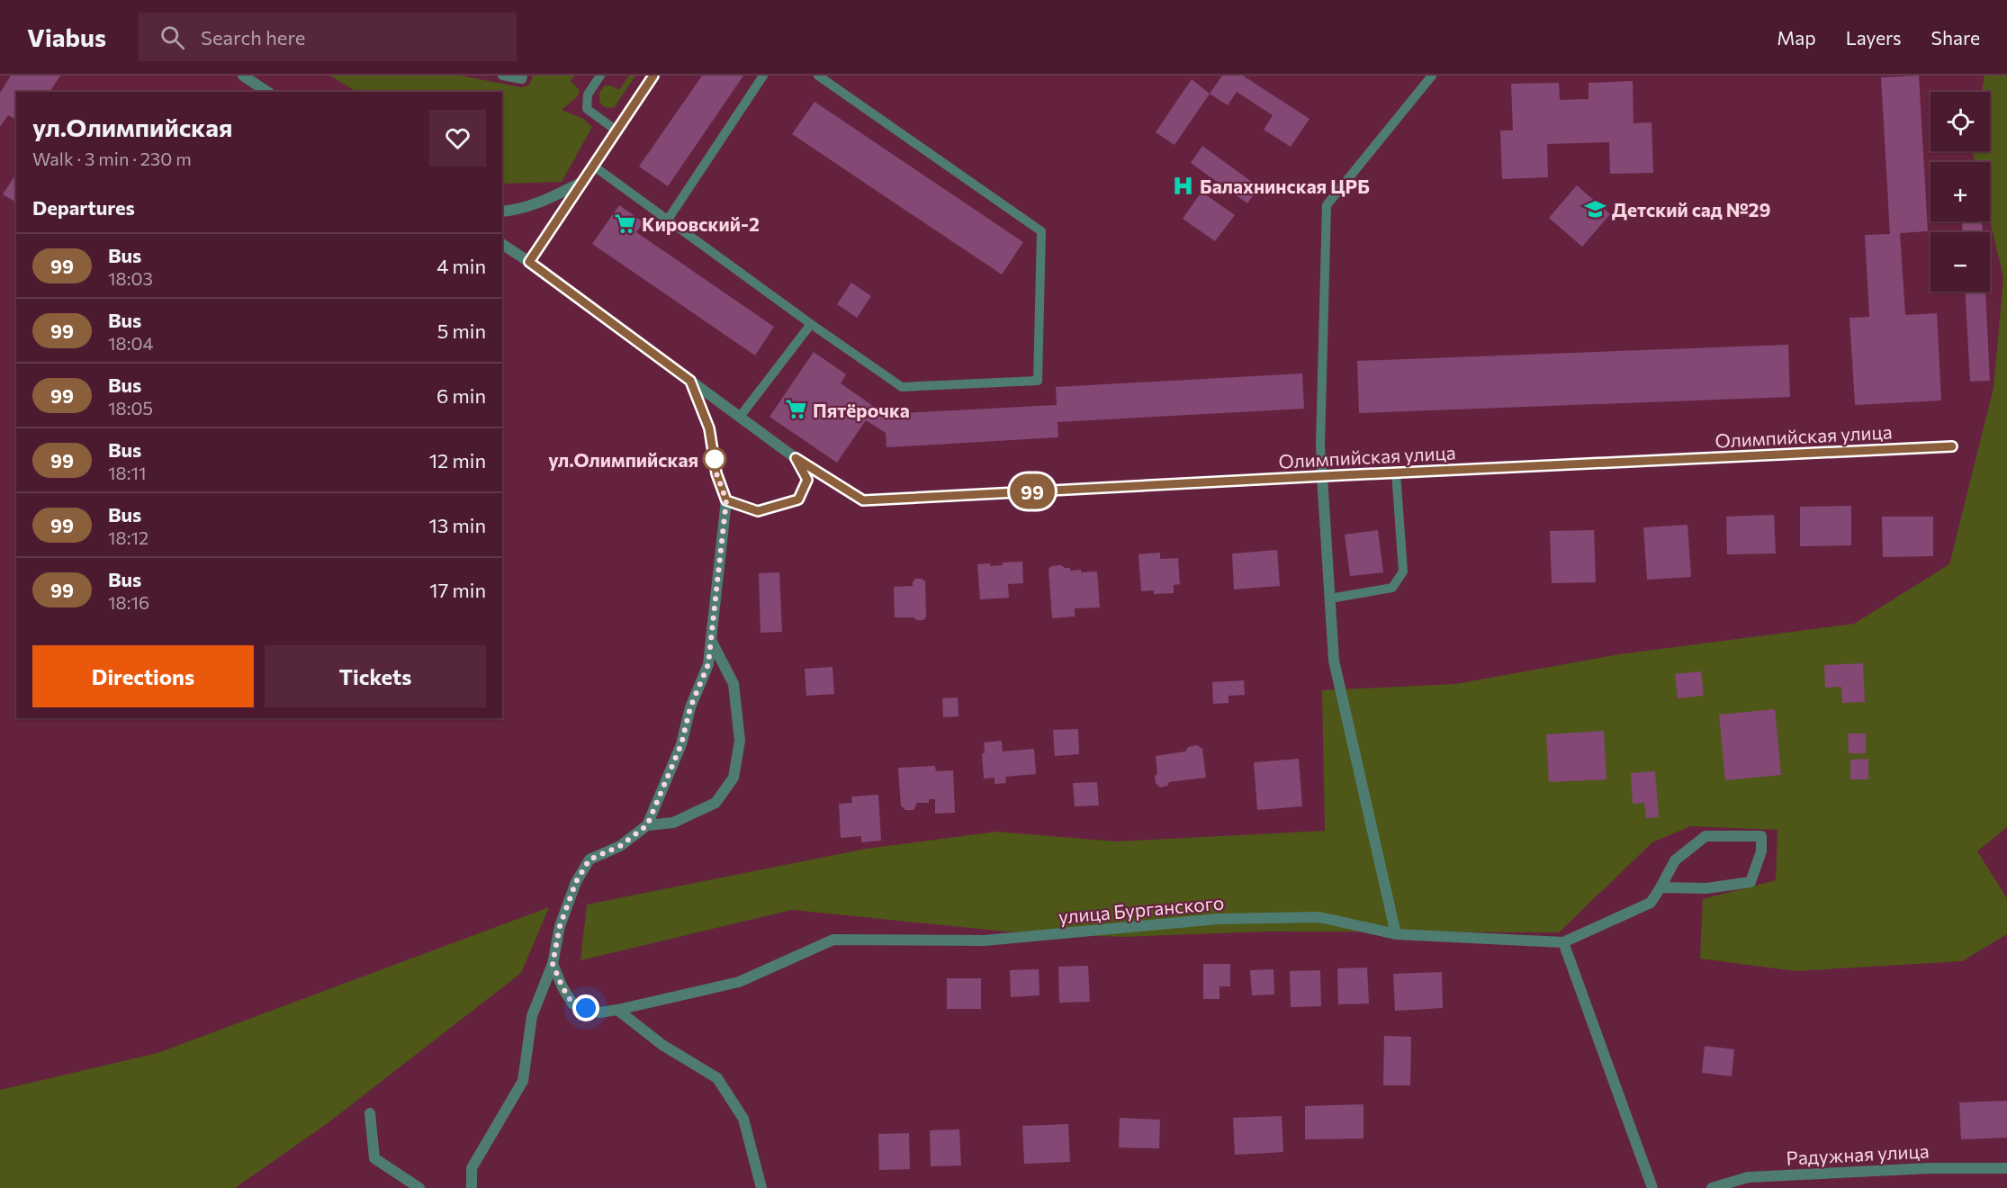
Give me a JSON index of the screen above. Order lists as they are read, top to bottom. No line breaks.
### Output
{"streets":{"street":["Олимпийская улица","улица Бурганского","Радужная улица"]},"places":{"hospital":["Балахнинская ЦРБ"],"school or university":["Детский сад №29"],"supermarket":["Кировский-2","Пятёрочка"],"other":["ул.Олимпийская"]},"lines":["bus line 99"],"page":{"header":"Viabus","search":"Search here","nav":["Map","Layers","Share"],"on_map":"99","map_buttons":["+","−"],"heading":[["ул.Олимпийская","Walk · 3 min · 230 m"],"Departures"],"list":[{"mark":"99","name":"Bus","note":"18:03","value":"4 min"},{"mark":"99","name":"Bus","note":"18:04","value":"5 min"},{"mark":"99","name":"Bus","note":"18:05","value":"6 min"},{"mark":"99","name":"Bus","note":"18:11","value":"12 min"},{"mark":"99","name":"Bus","note":"18:12","value":"13 min"},{"mark":"99","name":"Bus","note":"18:16","value":"17 min"}],"buttons":["Directions","Tickets"]}}
